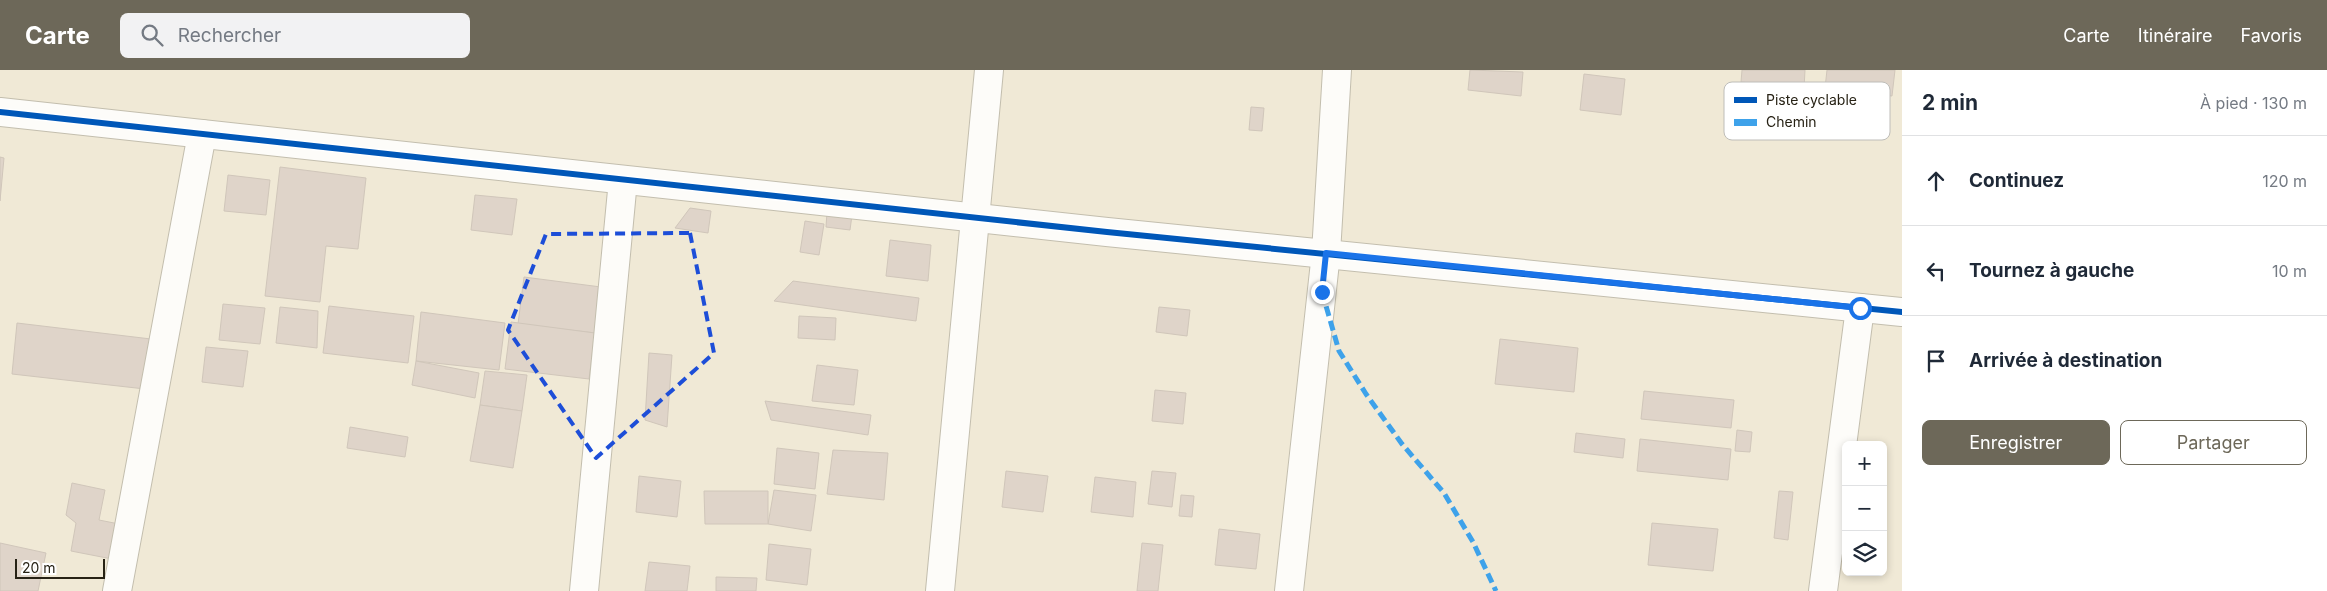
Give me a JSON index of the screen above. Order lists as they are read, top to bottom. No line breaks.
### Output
{"legend":["Piste cyclable","Chemin"],"scale_bar":"20 m","page":{"header":"Carte","search":"Rechercher","nav":["Carte","Itinéraire","Favoris"],"heading":["2 min","À pied · 130 m"],"list":[["Continuez","120 m"],["Tournez à gauche","10 m"],"Arrivée à destination"],"buttons":["Enregistrer","Partager"],"map_buttons":["+","−"],"scale":"20 m"}}
